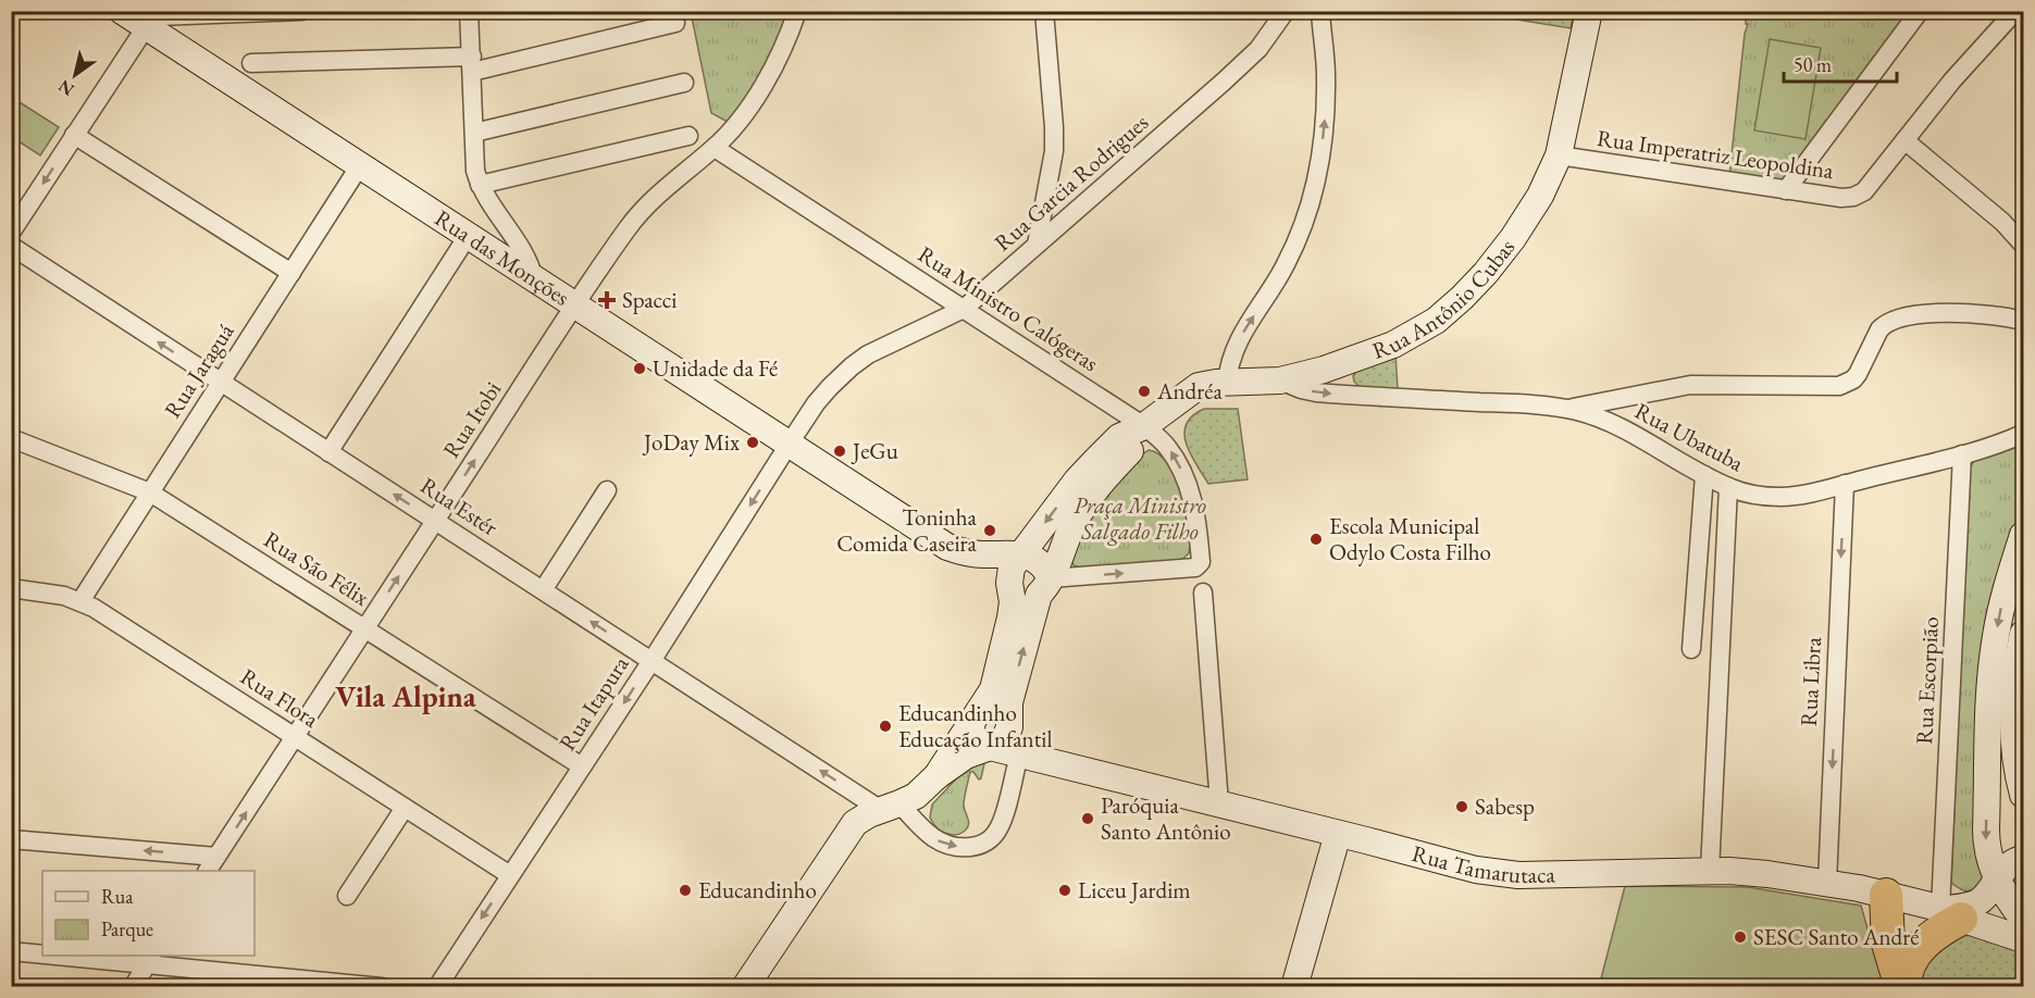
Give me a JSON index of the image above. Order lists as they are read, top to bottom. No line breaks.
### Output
{"streets":{"street":["Rua Imperatriz Leopoldina","Rua Garcia Rodrigues","Rua das Monções","Rua Antônio Cubas","Rua Ministro Calógeras","Rua Jaraguá","Rua Itobi","Rua Ubatuba","Rua Estér","Rua São Félix","Rua Escorpião","Rua Libra","Rua Flora","Rua Itapura","Rua Tamarutaca"]},"crossings":[["Rua Imperatriz Leopoldina","Rua Antônio Cubas"],["Rua Garcia Rodrigues","Rua das Monções"],["Rua Garcia Rodrigues","Rua Ministro Calógeras"],["Rua Garcia Rodrigues","Rua Itapura"],["Rua das Monções","Rua Antônio Cubas"],["Rua das Monções","Rua Ministro Calógeras"],["Rua das Monções","Rua Jaraguá"],["Rua das Monções","Rua Itobi"],["Rua das Monções","Rua Itapura"],["Rua Antônio Cubas","Rua Ministro Calógeras"],["Rua Antônio Cubas","Rua Ubatuba"],["Rua Antônio Cubas","Rua Tamarutaca"],["Rua Ministro Calógeras","Rua Itobi"],["Rua Jaraguá","Rua Estér"],["Rua Jaraguá","Rua São Félix"],["Rua Jaraguá","Rua Flora"],["Rua Itobi","Rua Estér"],["Rua Itobi","Rua São Félix"],["Rua Itobi","Rua Flora"],["Rua Ubatuba","Rua Escorpião"],["Rua Ubatuba","Rua Libra"],["Rua Estér","Rua Itapura"],["Rua Estér","Rua Tamarutaca"],["Rua São Félix","Rua Itapura"],["Rua Escorpião","Rua Tamarutaca"],["Rua Libra","Rua Tamarutaca"],["Rua Flora","Rua Itapura"]],"districts":["Vila Alpina"],"parks":["Praça Ministro Salgado Filho"],"places":{"health":["Spacci"],"other":["Unidade da Fé","Andréa","JoDay Mix","JeGu","Toninha Comida Caseira","Escola Municipal Odylo Costa Filho","Educandinho Educação Infantil","Sabesp","Paróquia Santo Antônio","Educandinho","Liceu Jardim","SESC Santo André"]},"legend":["Rua","Parque"],"scale_bar":"50 m","north":"bottom left"}
